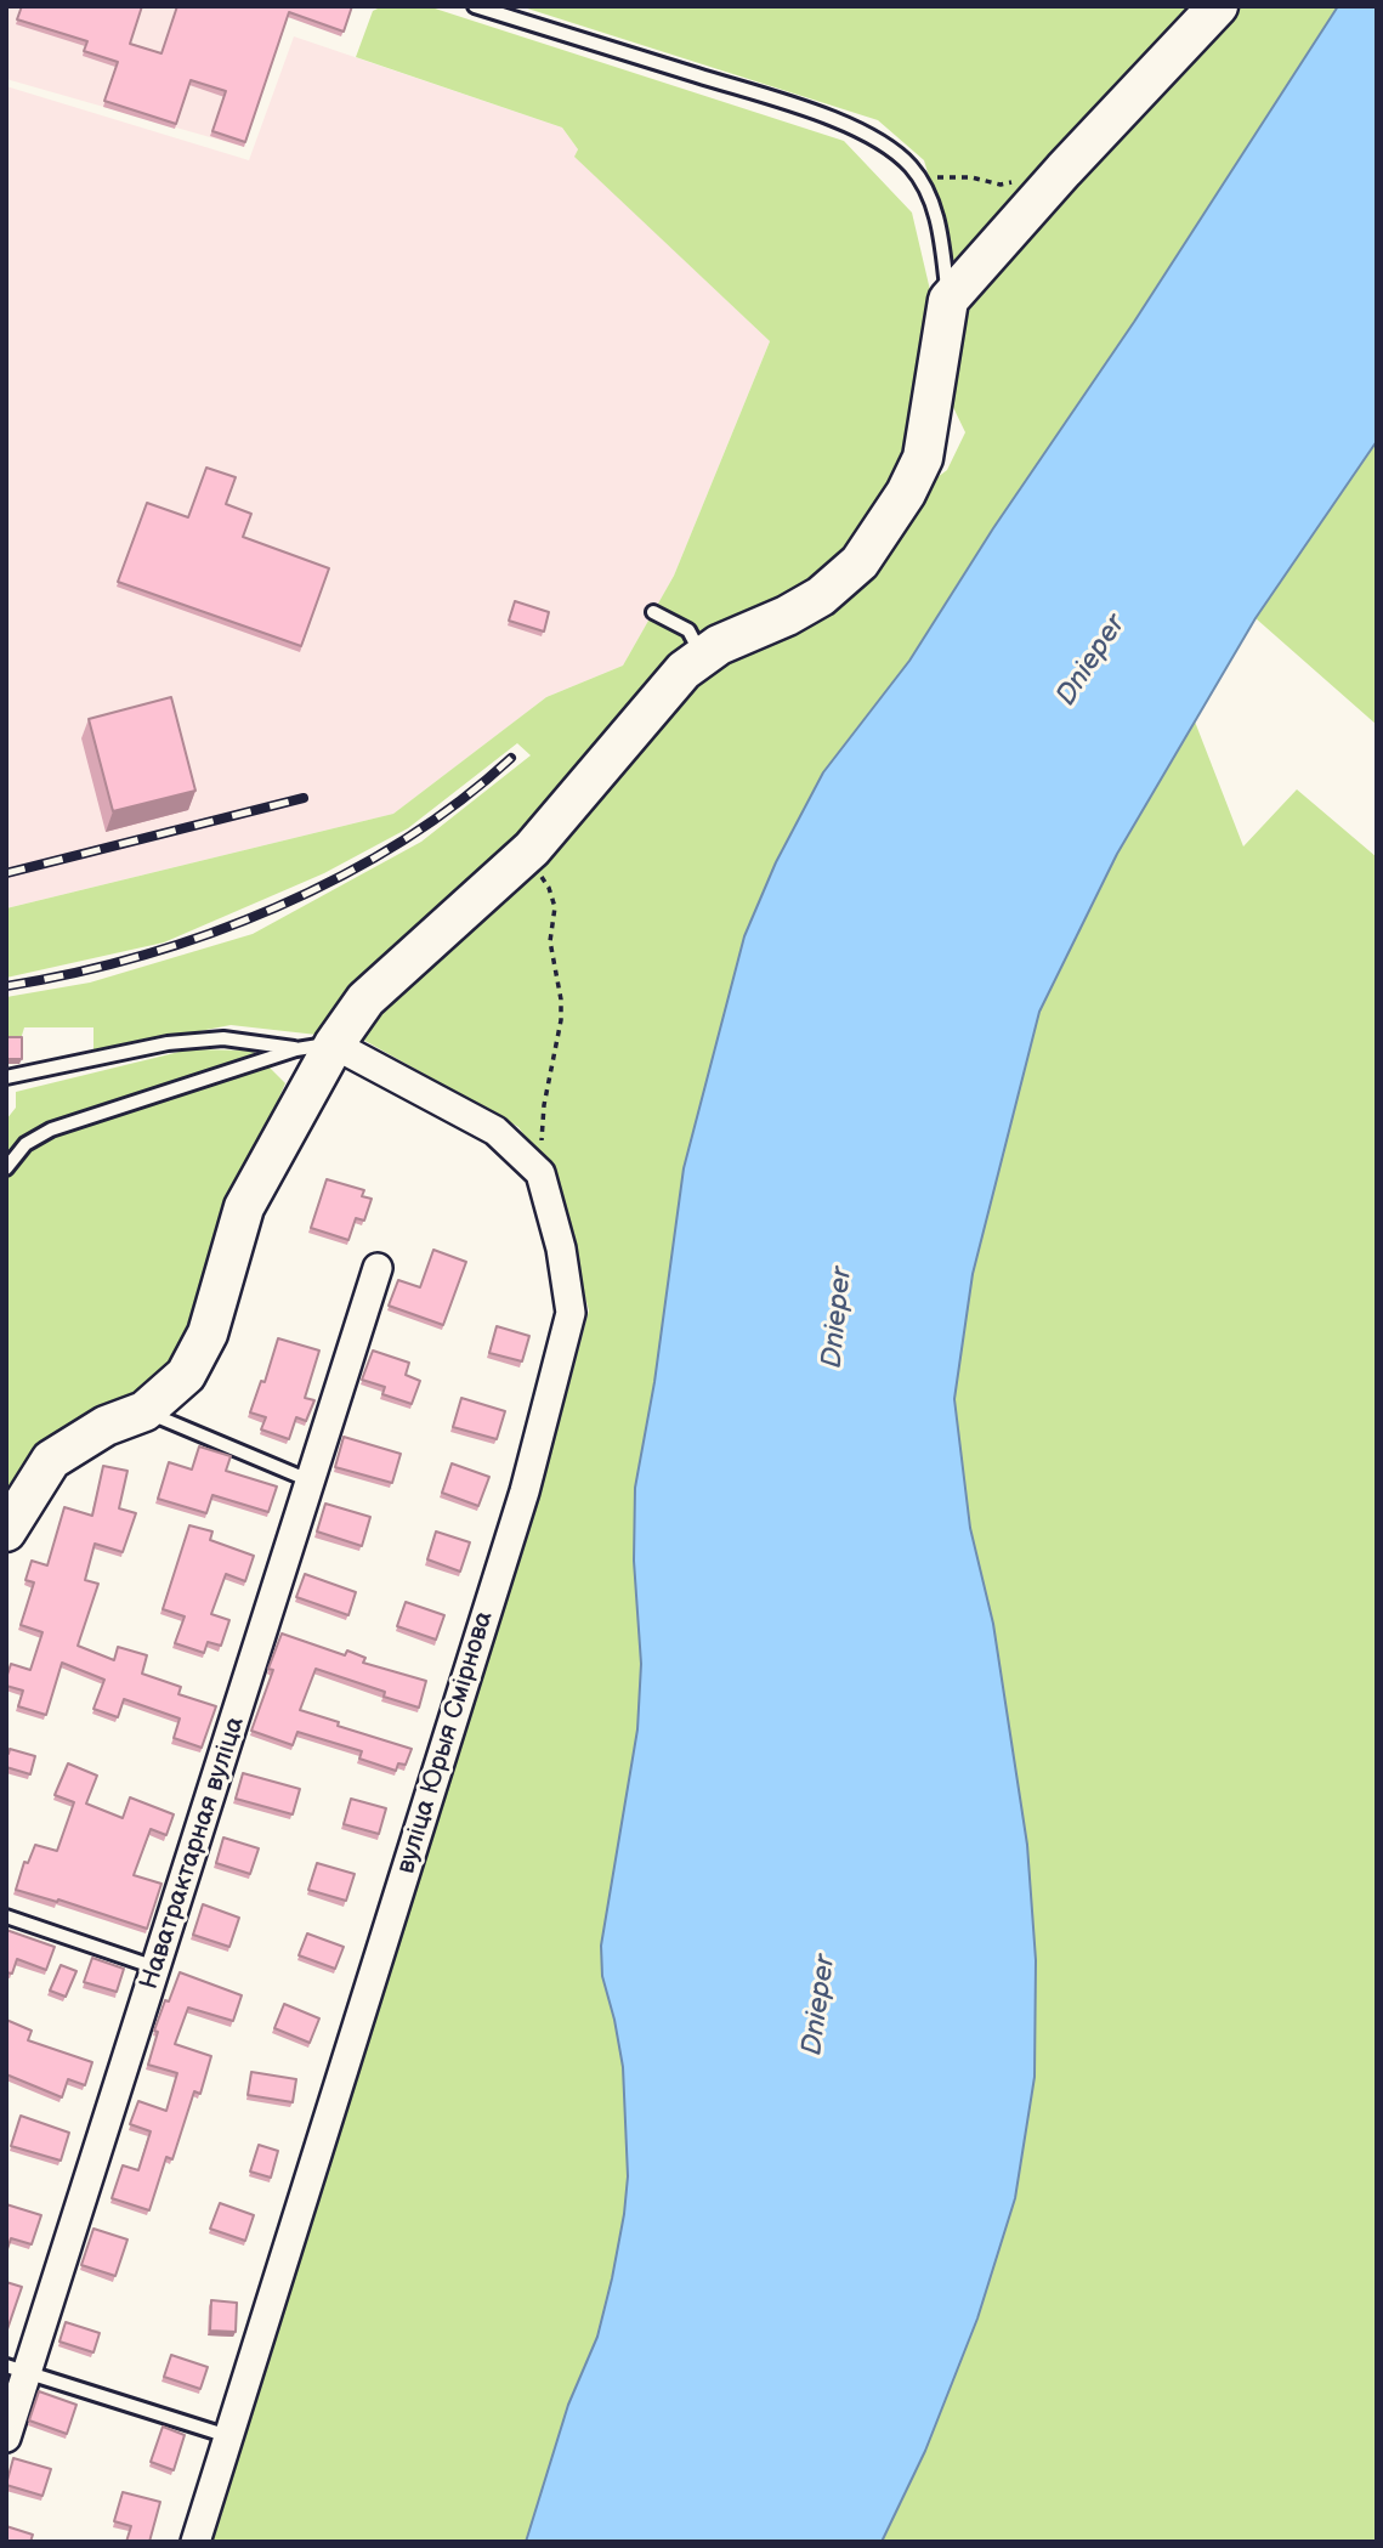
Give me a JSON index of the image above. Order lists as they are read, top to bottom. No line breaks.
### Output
{"streets":{"street":["вуліца Юрыя Смірнова","Наватрактарная вуліца"]},"water":["Dnieper"]}
